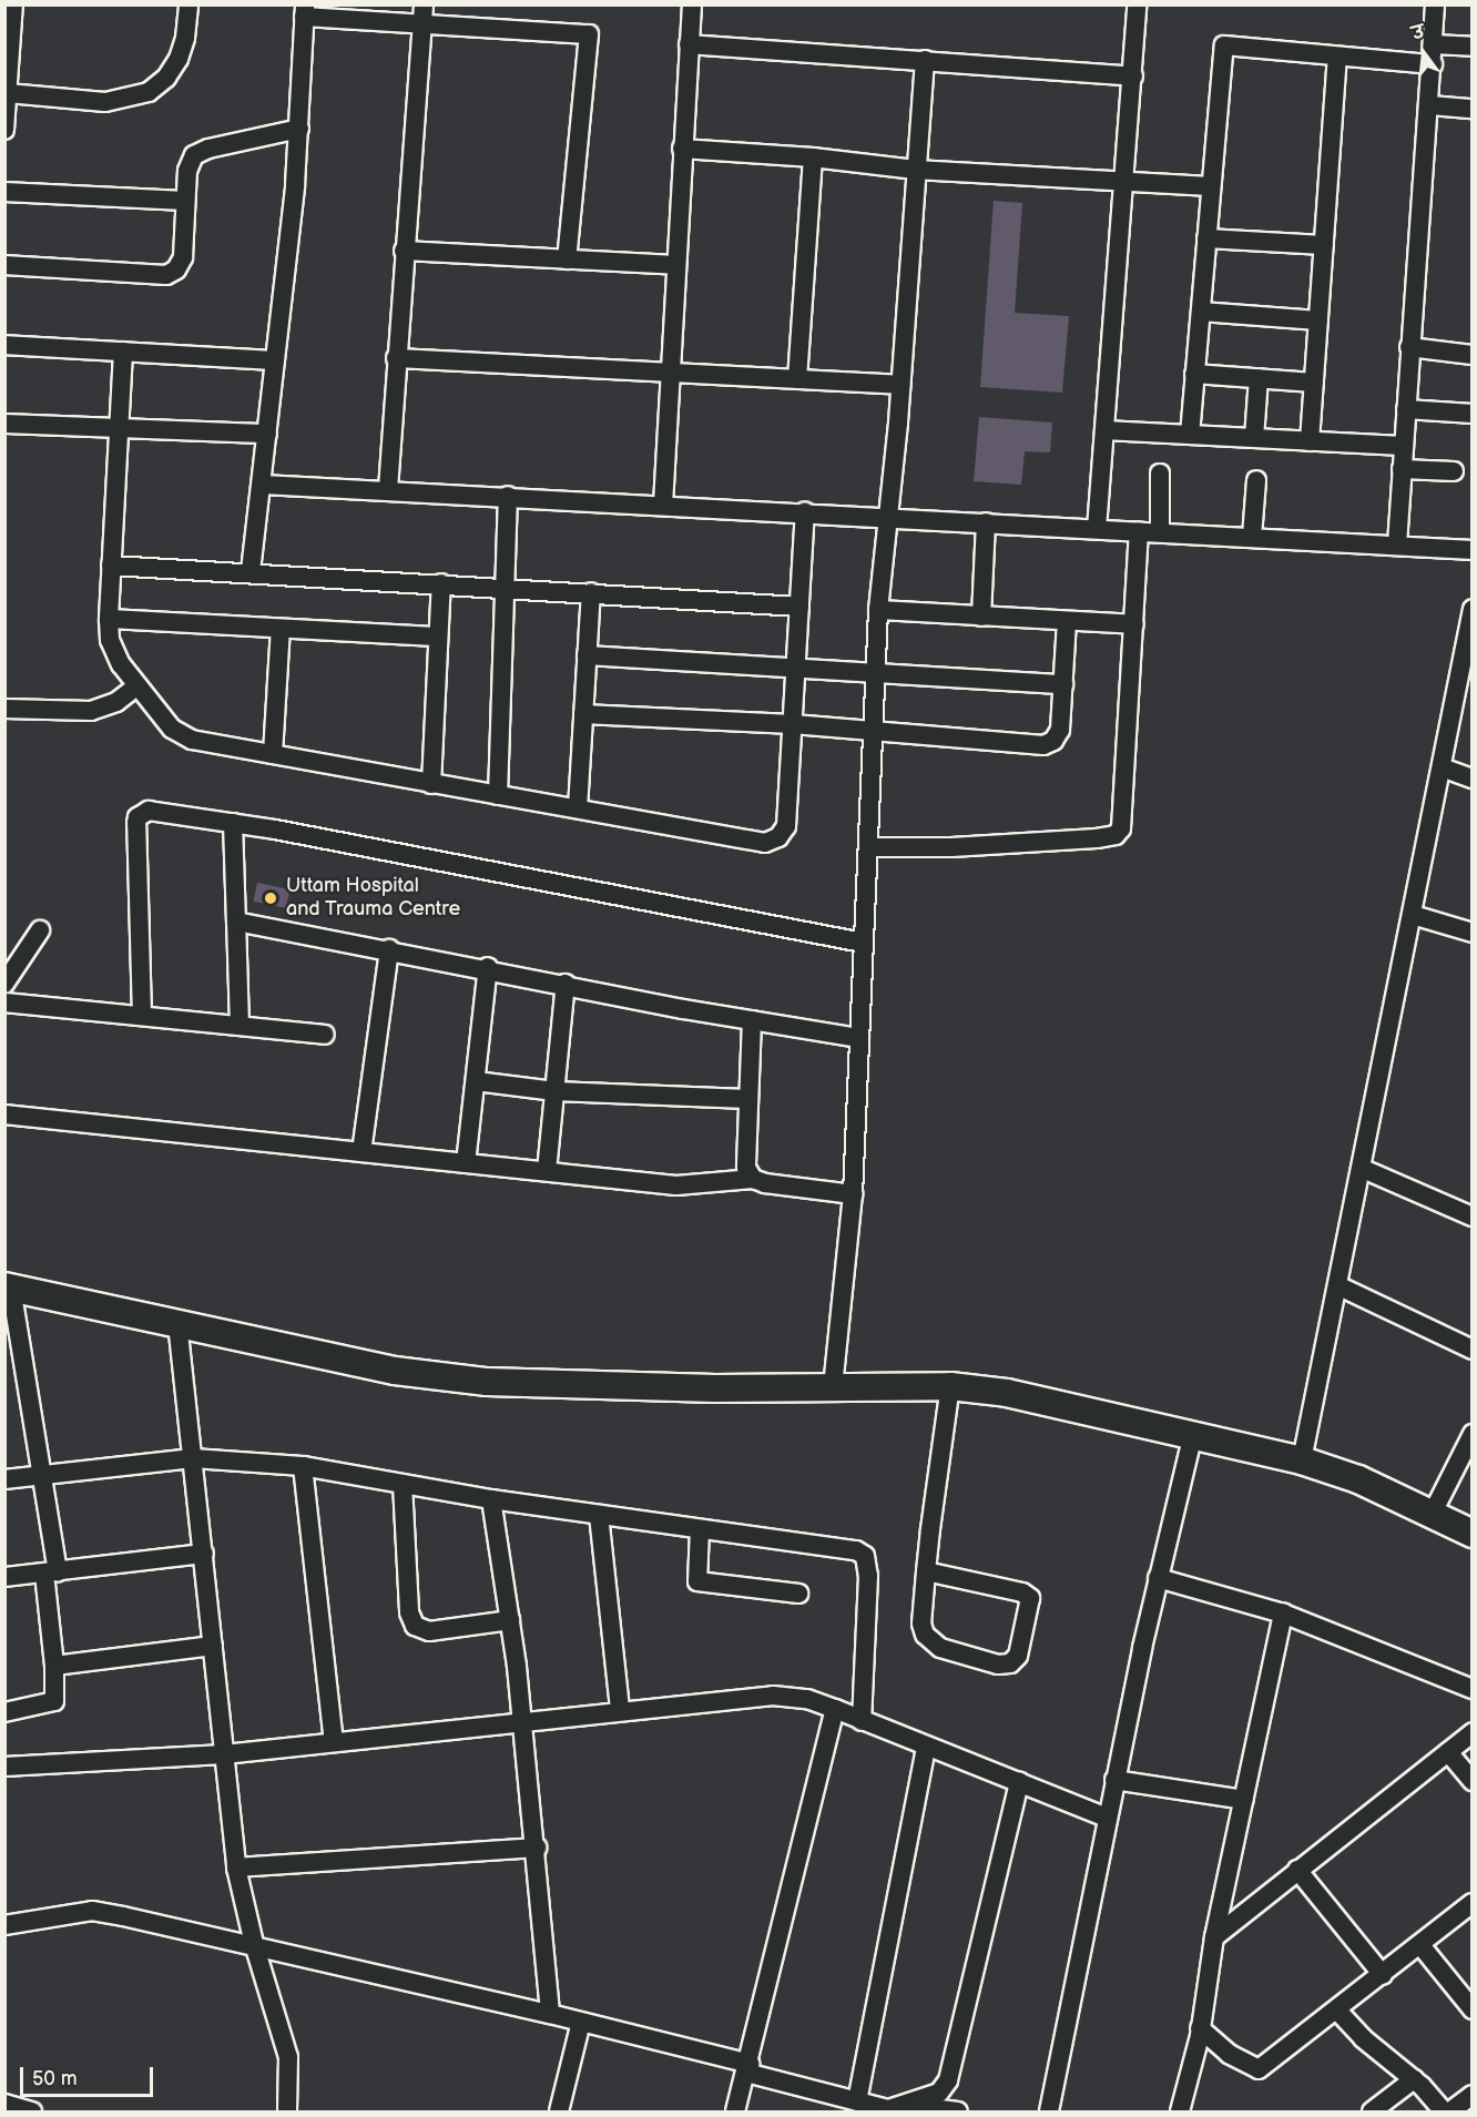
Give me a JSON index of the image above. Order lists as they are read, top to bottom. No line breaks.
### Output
{"places":["Uttam Hospital and Trauma Centre"],"scale_bar":"50 m","north":"top"}
